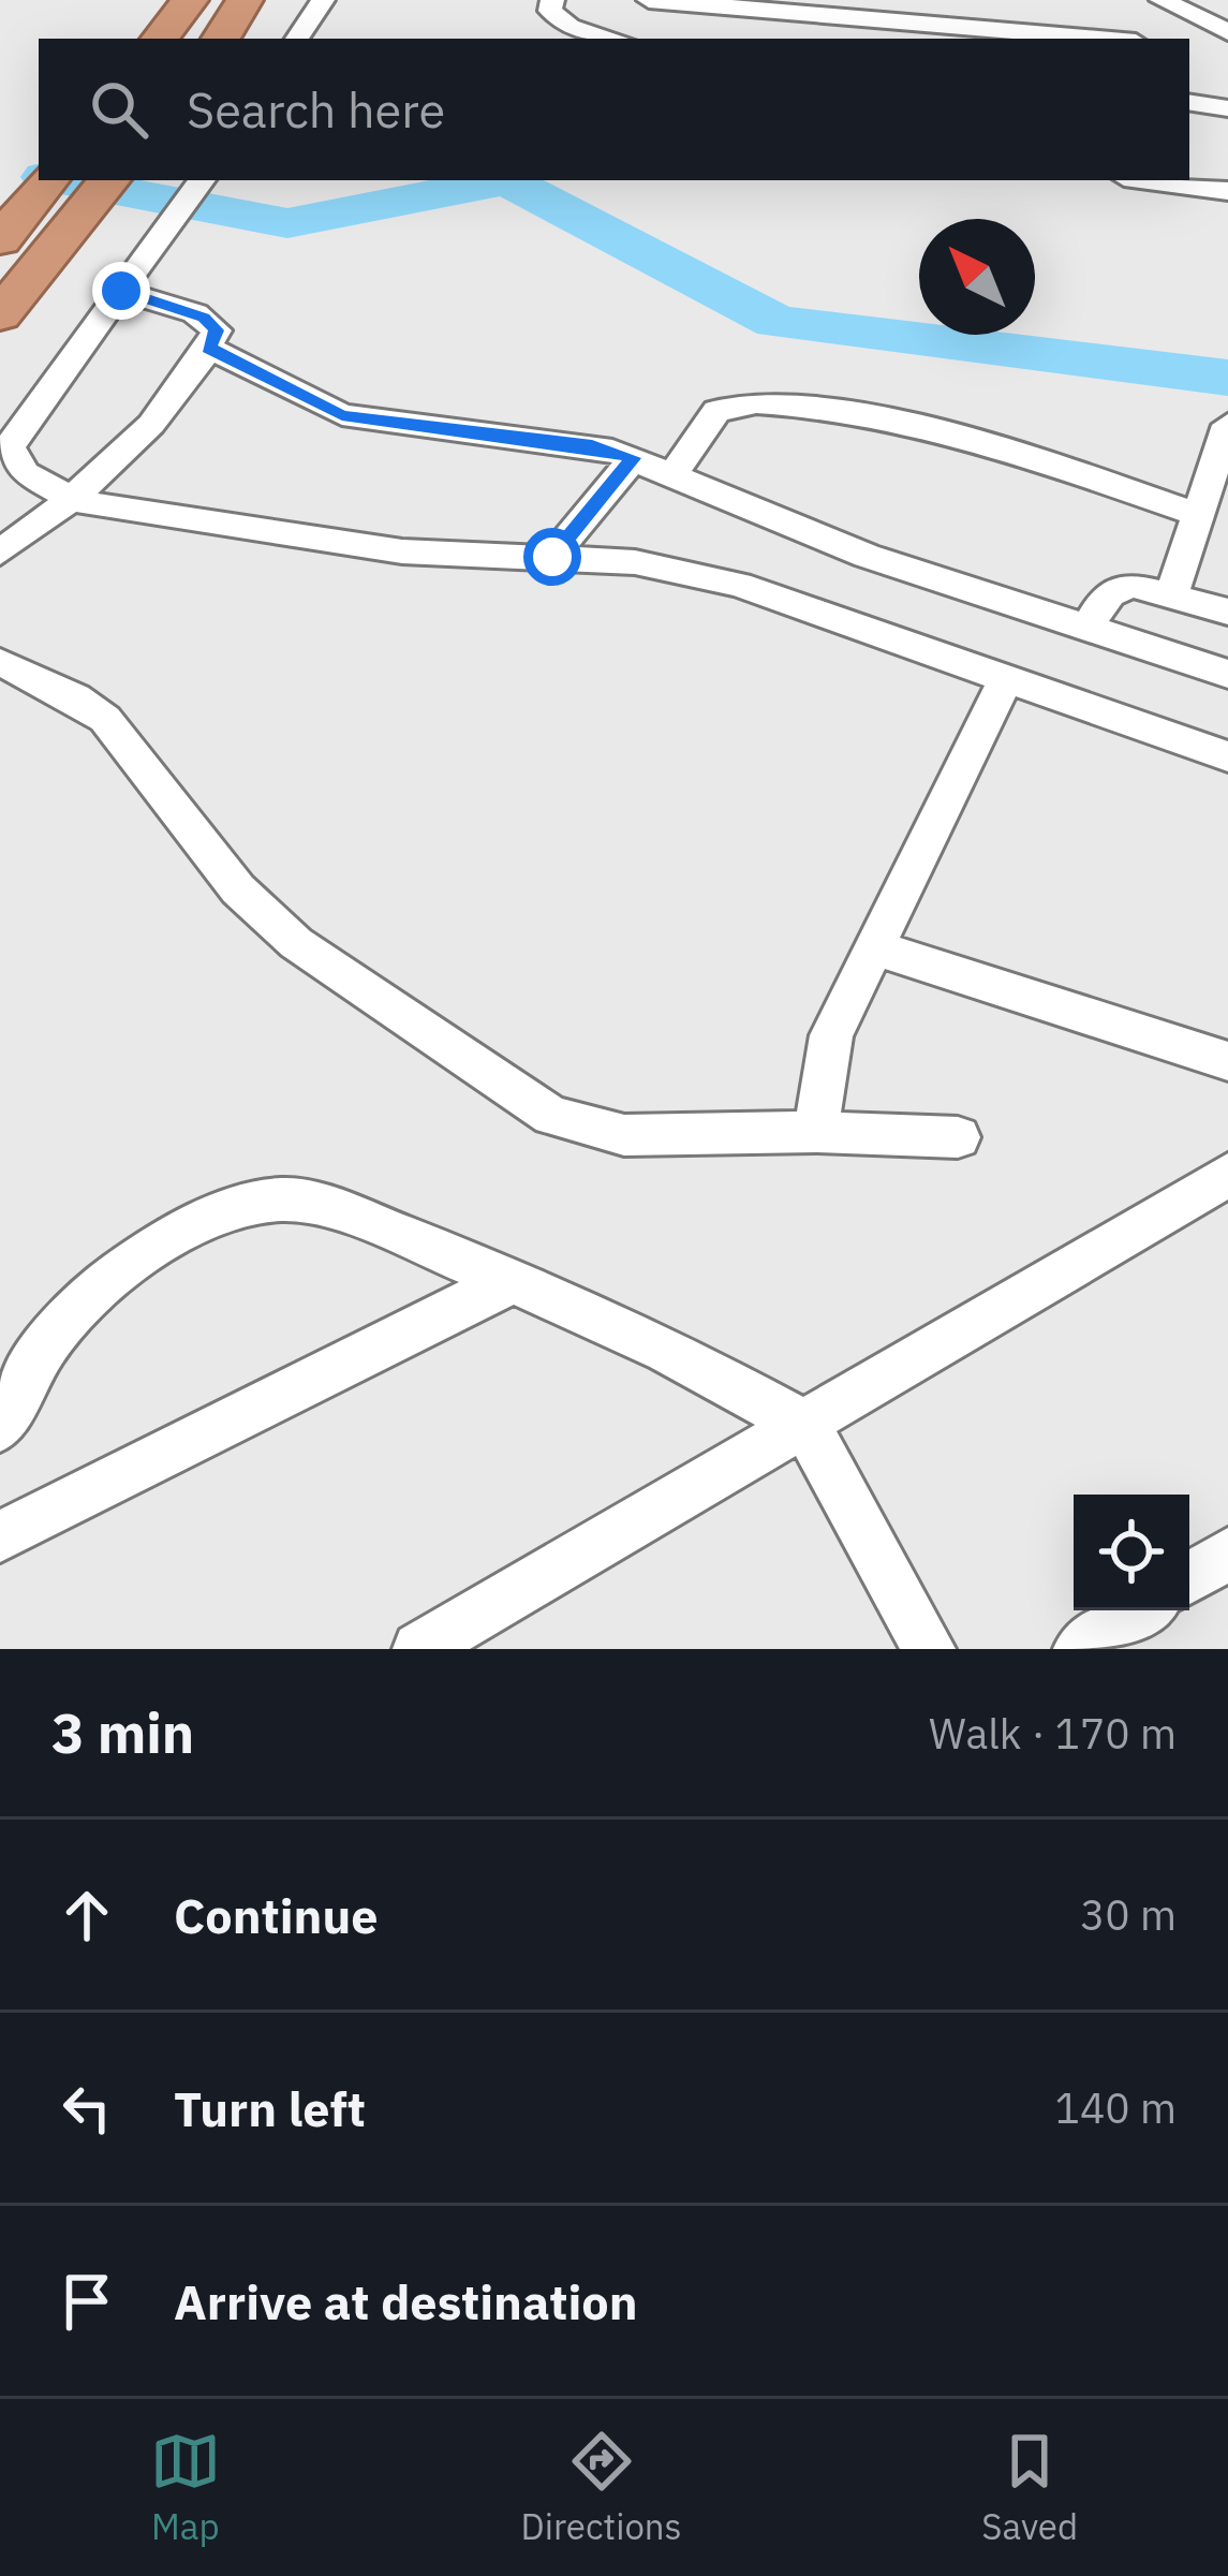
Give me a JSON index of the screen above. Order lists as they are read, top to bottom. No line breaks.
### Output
{"north":"top left","page":{"search":"Search here","heading":["3 min","Walk · 170 m"],"list":[["Continue","30 m"],["Turn left","140 m"],"Arrive at destination"],"nav":["Map","Directions","Saved"]}}
